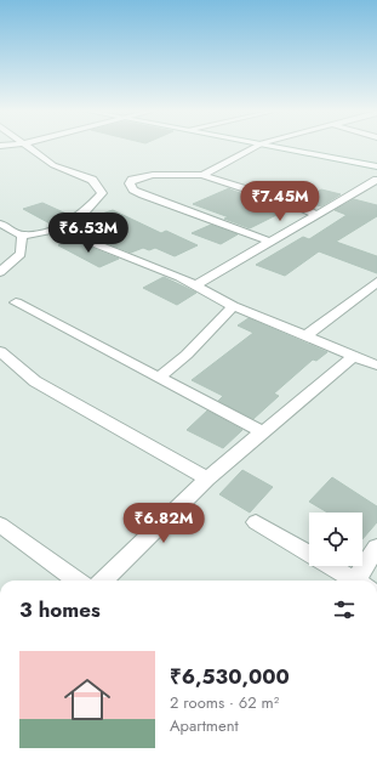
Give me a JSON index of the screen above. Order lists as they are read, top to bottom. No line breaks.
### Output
{"page":{"price":["₹7.45M","₹6.53M","₹6.82M"],"heading":"3 homes","list":[{"name":"₹6,530,000","note":"2 rooms · 62 m² · Apartment"}]}}
